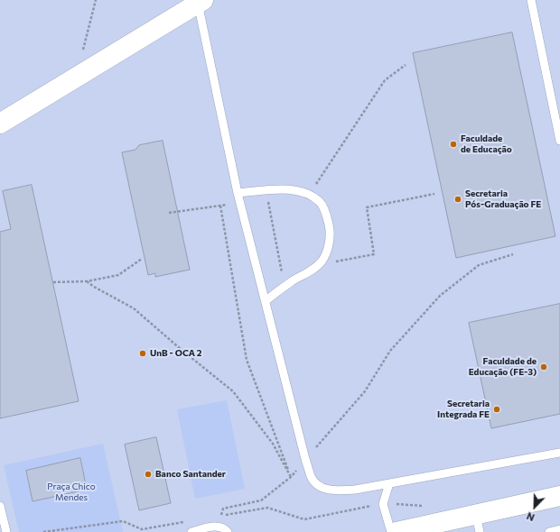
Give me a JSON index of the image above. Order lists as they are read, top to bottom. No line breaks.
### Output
{"parks":["Praça Chico Mendes"],"places":["Faculdade de Educação","Secretaria Pós-Graduação FE","UnB - OCA 2","Faculdade de Educação (FE-3)","Secretaria Integrada FE","Banco Santander"],"north":"bottom left"}
